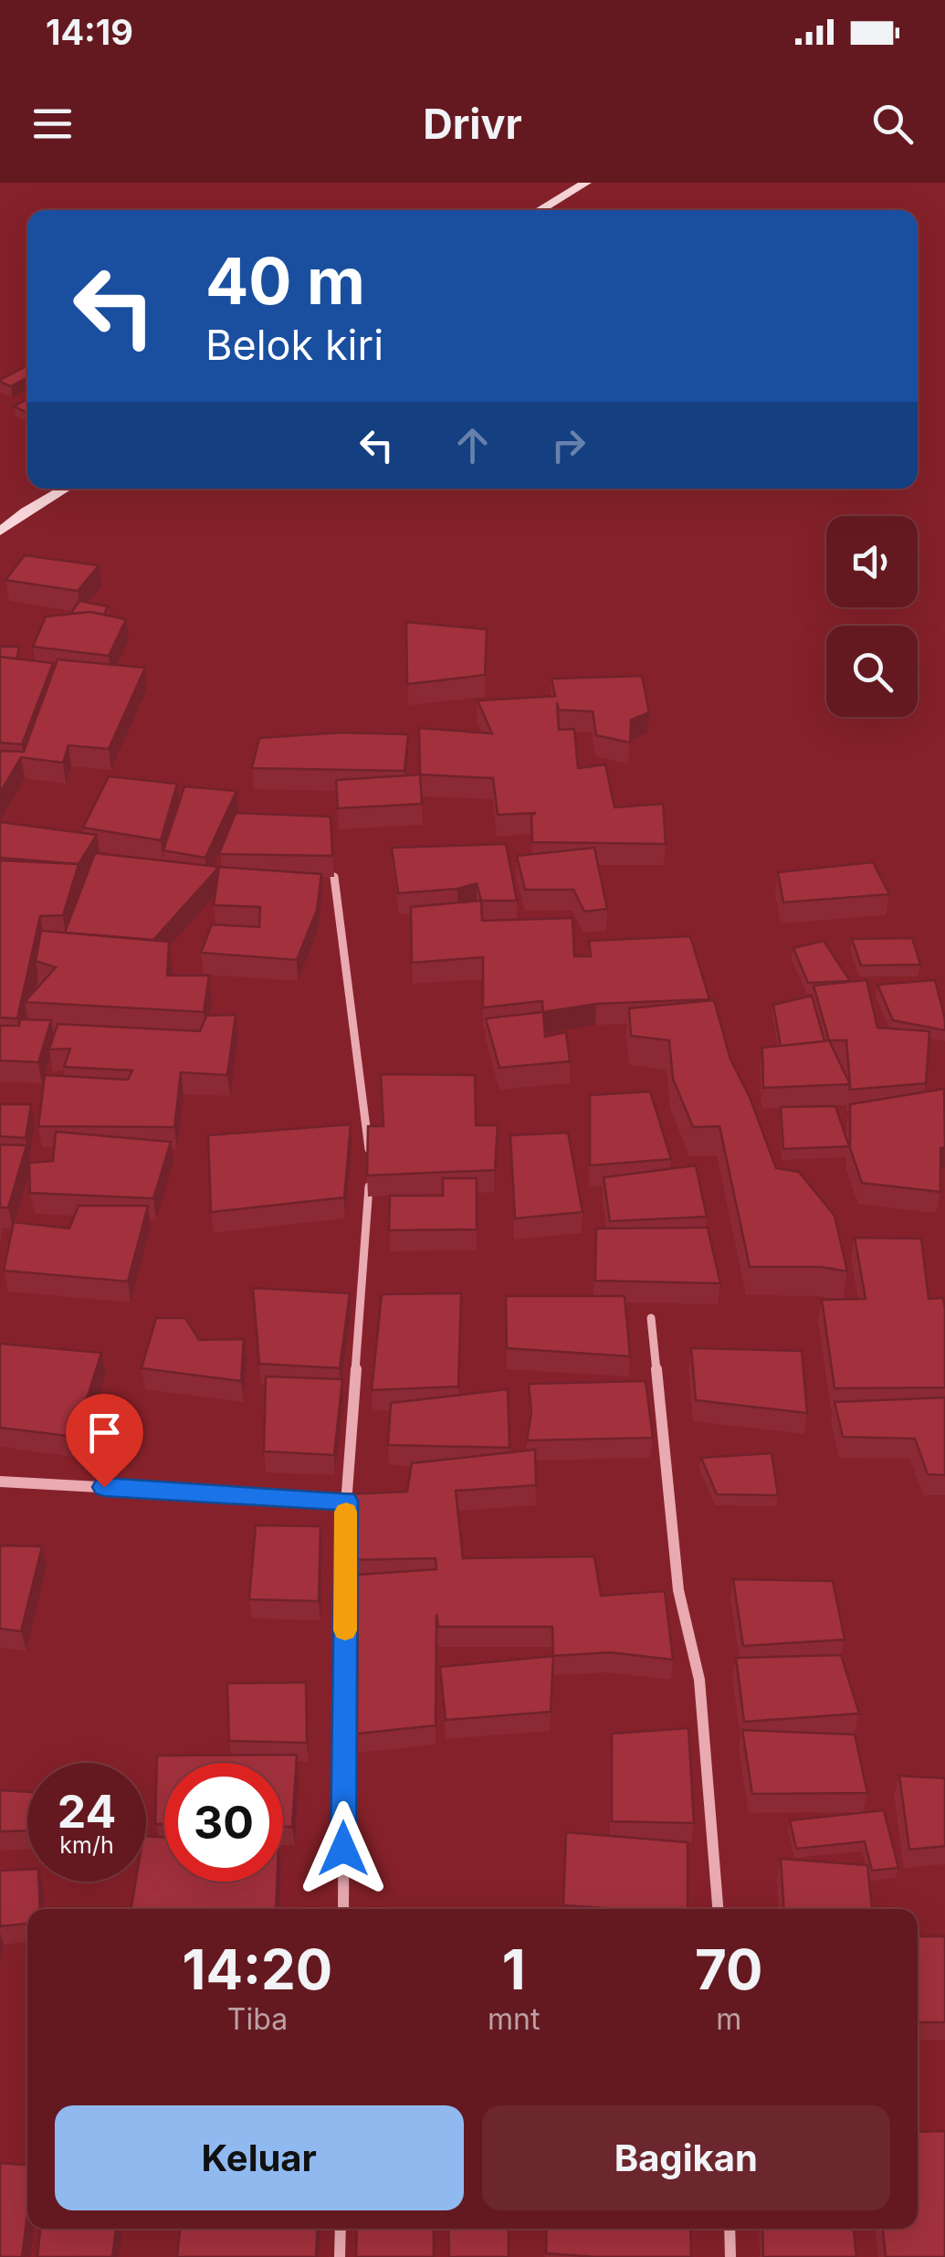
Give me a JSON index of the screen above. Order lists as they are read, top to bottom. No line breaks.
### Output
{"page":{"status":"14:19","header":"Drivr","turn":["40 m","Belok kiri"],"speed":"24 km/h","limit":"30","eta":["14:20","Tiba","1","mnt","70","m"],"buttons":["Keluar","Bagikan"]}}
